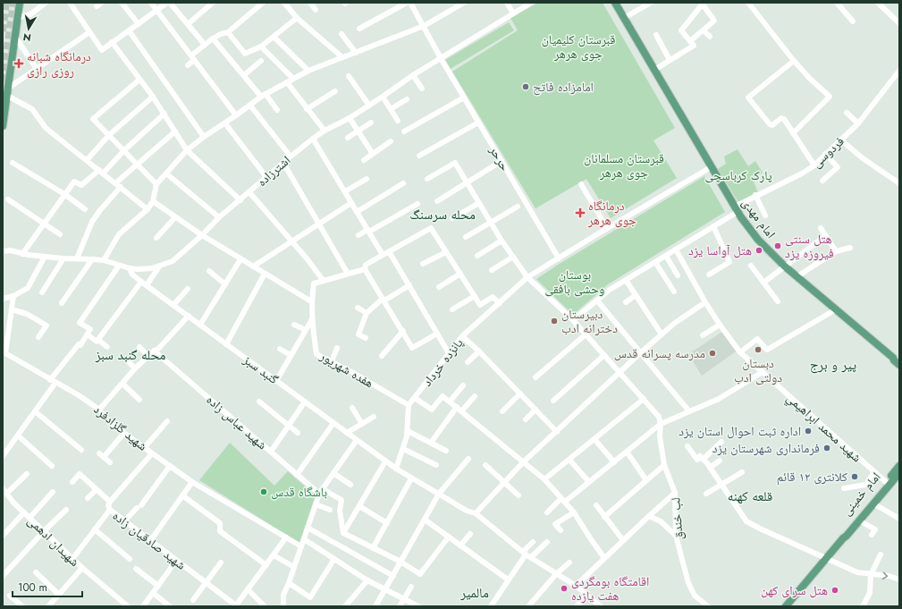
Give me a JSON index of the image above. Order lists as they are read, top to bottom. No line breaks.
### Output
{"streets":{"main road":["امام مهدی","امام خمینی"],"street":["فردوسی","حرحر","اشترزاده","پانزده خرداد","گنبد سبز","هفده شهریور","شهید عباس زاده","شهید گلزادفرد","شهيد محمد ابراهيمي","لب خندق","شهید صادقیان زاده","شهیدان ادهمی"]},"crossings":[["فردوسی","امام مهدی"],["فردوسی","شهيد محمد ابراهيمي"],["حرحر","اشترزاده"],["حرحر","پانزده خرداد"],["اشترزاده","گنبد سبز"],["امام مهدی","پانزده خرداد"],["پانزده خرداد","هفده شهریور"],["شهید گلزادفرد","شهید صادقیان زاده"],["شهيد محمد ابراهيمي","امام خمینی"]],"districts":["محله سرسنگ","محله گنبد سبز","پیر و برج","قلعه کهنه","مالمیر"],"parks":["قبرستان کلیمیان جوی هرهر","قبرستان مسلمانان جوی هرهر","پارک کرباسچی","بوستان وحشی بافقی"],"places":{"health":["درمانگاه شبانه روزی رازی","درمانگاه جوی هرهر"],"other":["امامزاده فاتح","هتل سنتی فیروزه یزد","هتل آواسا یزد","دبیرستان دخترانه ادب","دبستان دولتی ادب","مدرسه پسرانه قدس","اداره ثبت احوال استان یزد","فرمانداری شهرستان یزد","کلانتری ۱۲ قائم","باشگاه قدس","اقامتگاه بومگردی هفت یازده","هتل سرای کهن"]},"scale_bar":"100 m","north":"bottom"}
